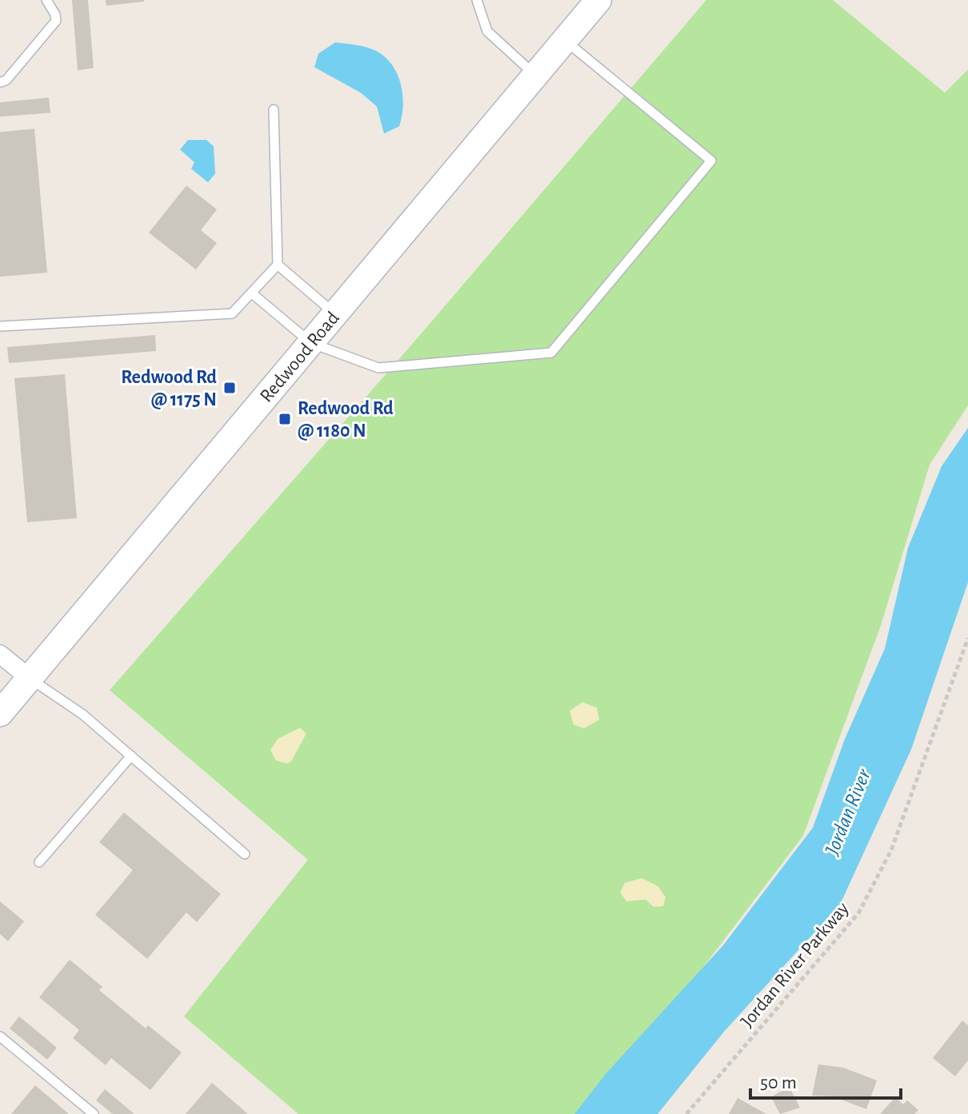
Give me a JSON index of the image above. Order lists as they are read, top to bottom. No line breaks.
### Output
{"streets":{"main road":["Redwood Road"],"path":["Jordan River Parkway"]},"water":["Jordan River"],"places":{"transit":["Redwood Rd @ 1175 N","Redwood Rd @ 1180 N"]},"scale_bar":"50 m"}
